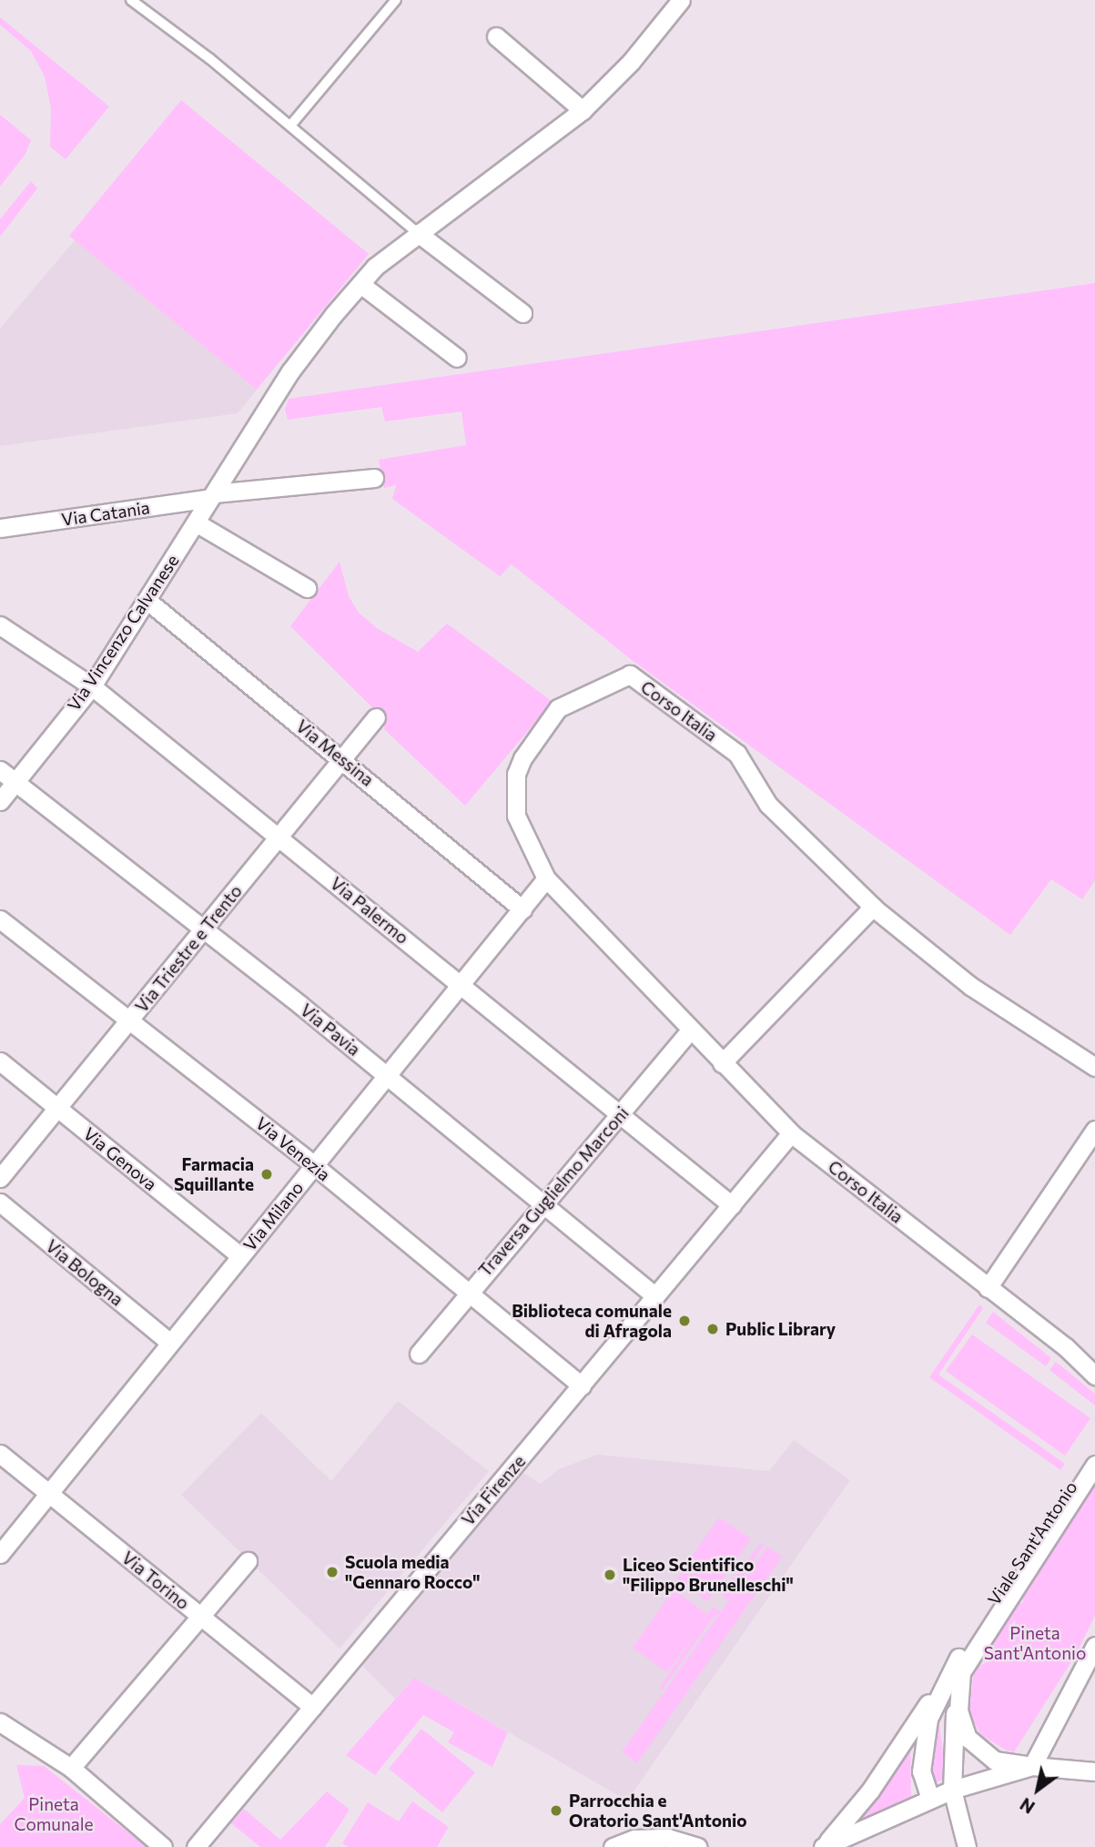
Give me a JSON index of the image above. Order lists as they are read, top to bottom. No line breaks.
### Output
{"streets":{"street":["Via Catania","Via Vincenzo Calvanese","Corso Italia","Via Messina","Via Palermo","Via Triestre e Trento","Via Pavia","Via Venezia","Via Genova","Traversa Guglielmo Marconi","Via Milano","Via Bologna","Via Firenze","Viale Sant'Antonio","Via Torino"]},"crossings":[["Via Catania","Via Vincenzo Calvanese"],["Via Vincenzo Calvanese","Via Messina"],["Via Vincenzo Calvanese","Via Palermo"],["Via Vincenzo Calvanese","Via Pavia"],["Corso Italia","Traversa Guglielmo Marconi"],["Corso Italia","Via Milano"],["Corso Italia","Via Firenze"],["Via Messina","Via Triestre e Trento"],["Via Messina","Via Milano"],["Via Palermo","Via Triestre e Trento"],["Via Palermo","Traversa Guglielmo Marconi"],["Via Palermo","Via Milano"],["Via Palermo","Via Firenze"],["Via Triestre e Trento","Via Pavia"],["Via Triestre e Trento","Via Venezia"],["Via Triestre e Trento","Via Genova"],["Via Pavia","Traversa Guglielmo Marconi"],["Via Pavia","Via Milano"],["Via Pavia","Via Firenze"],["Via Venezia","Traversa Guglielmo Marconi"],["Via Venezia","Via Milano"],["Via Venezia","Via Firenze"],["Via Genova","Via Milano"],["Via Milano","Via Bologna"],["Via Milano","Via Torino"],["Via Firenze","Via Torino"]],"parks":["Pineta Sant'Antonio","Pineta Comunale"],"places":["Farmacia Squillante","Biblioteca comunale di Afragola","Public Library","Scuola media \"Gennaro Rocco\"","Liceo Scientifico \"Filippo Brunelleschi\"","Parrocchia e Oratorio Sant'Antonio"],"north":"bottom left"}
